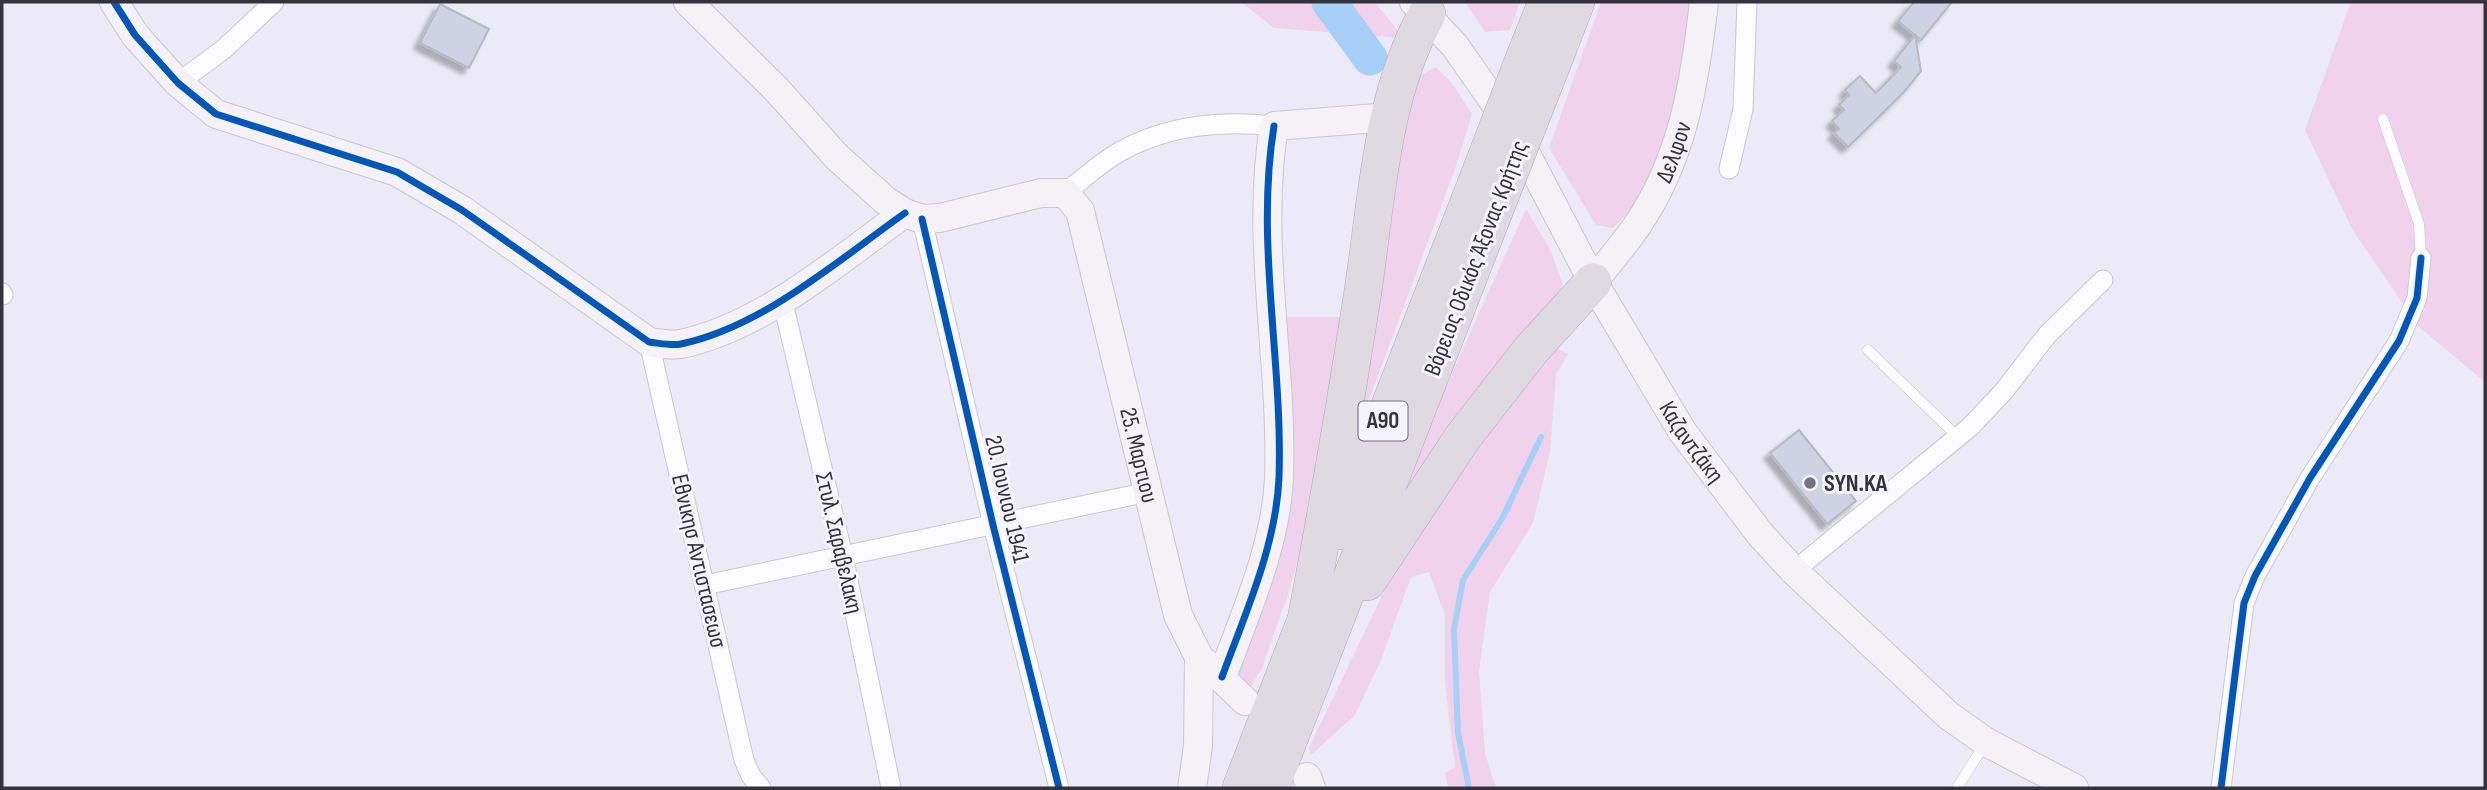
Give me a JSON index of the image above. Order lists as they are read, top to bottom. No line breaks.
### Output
{"streets":{"highway":["Βόρειος Οδικός Άξονας Κρήτης","Α90"],"main road":["Δελφον","Καζαντζάκη","25. Μαρτιου"],"street":["20. Ιουνιου 1941","Στυλ. Σαραβελακη","Εθνικησ Αντιστασεωσ"]},"crossings":[["Δελφον","Καζαντζάκη"]],"places":["SYN.KA"]}
